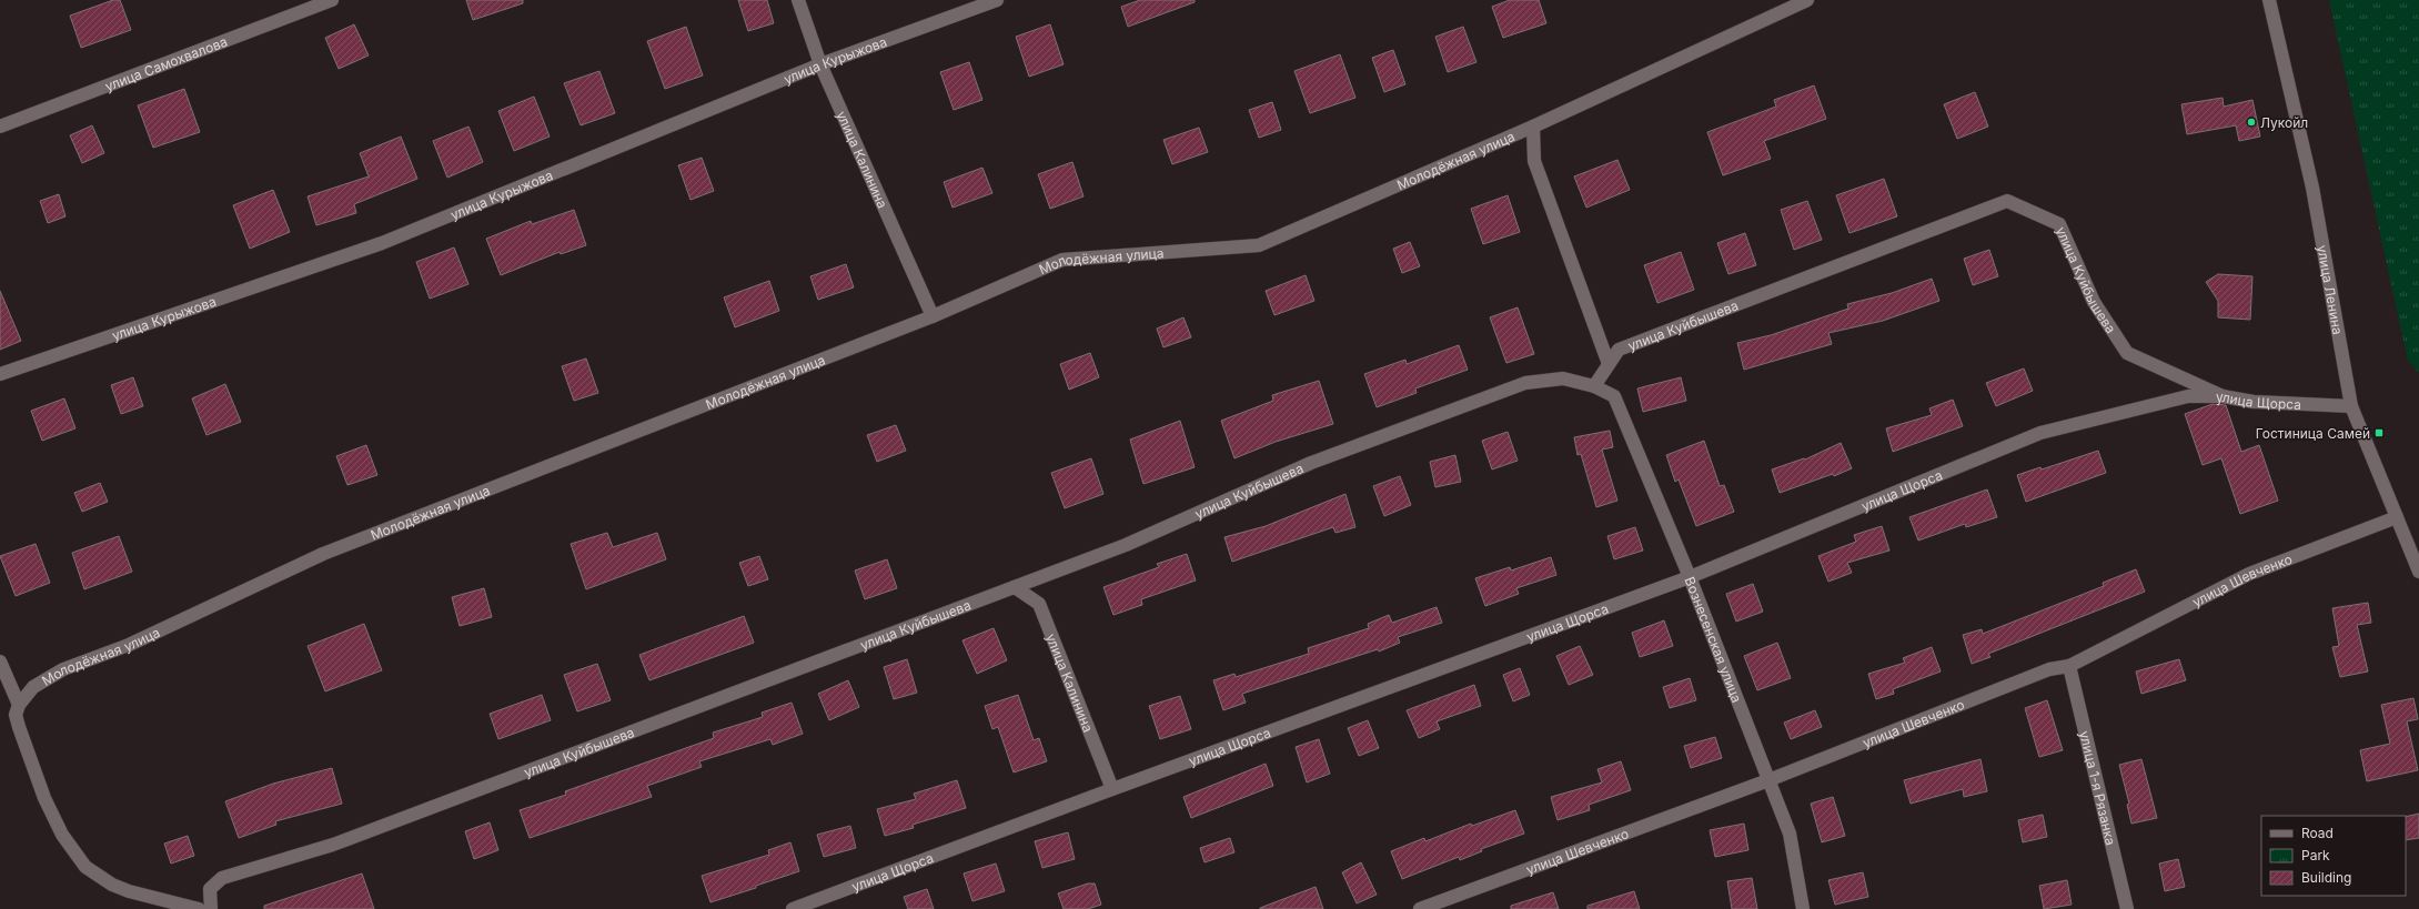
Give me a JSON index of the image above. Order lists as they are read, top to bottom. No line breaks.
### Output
{"streets":{"street":["улица Курыжова","улица Самохвалова","улица Калинина","Молодёжная улица","улица Куйбышева","улица Ленина","улица Щорса","улица Шевченко","Вознесенская улица","улица 1-я Рязанка"]},"crossings":[["улица Курыжова","улица Калинина"],["улица Калинина","Молодёжная улица"],["улица Калинина","улица Куйбышева"],["улица Калинина","улица Щорса"],["улица Куйбышева","улица Щорса"],["улица Куйбышева","Вознесенская улица"],["улица Ленина","улица Щорса"],["улица Ленина","улица Шевченко"],["улица Щорса","Вознесенская улица"],["улица Шевченко","Вознесенская улица"],["улица Шевченко","улица 1-я Рязанка"]],"places":{"other":["Лукойл"],"transit":["Гостиница Самей"]},"legend":["Road","Park","Building"]}
